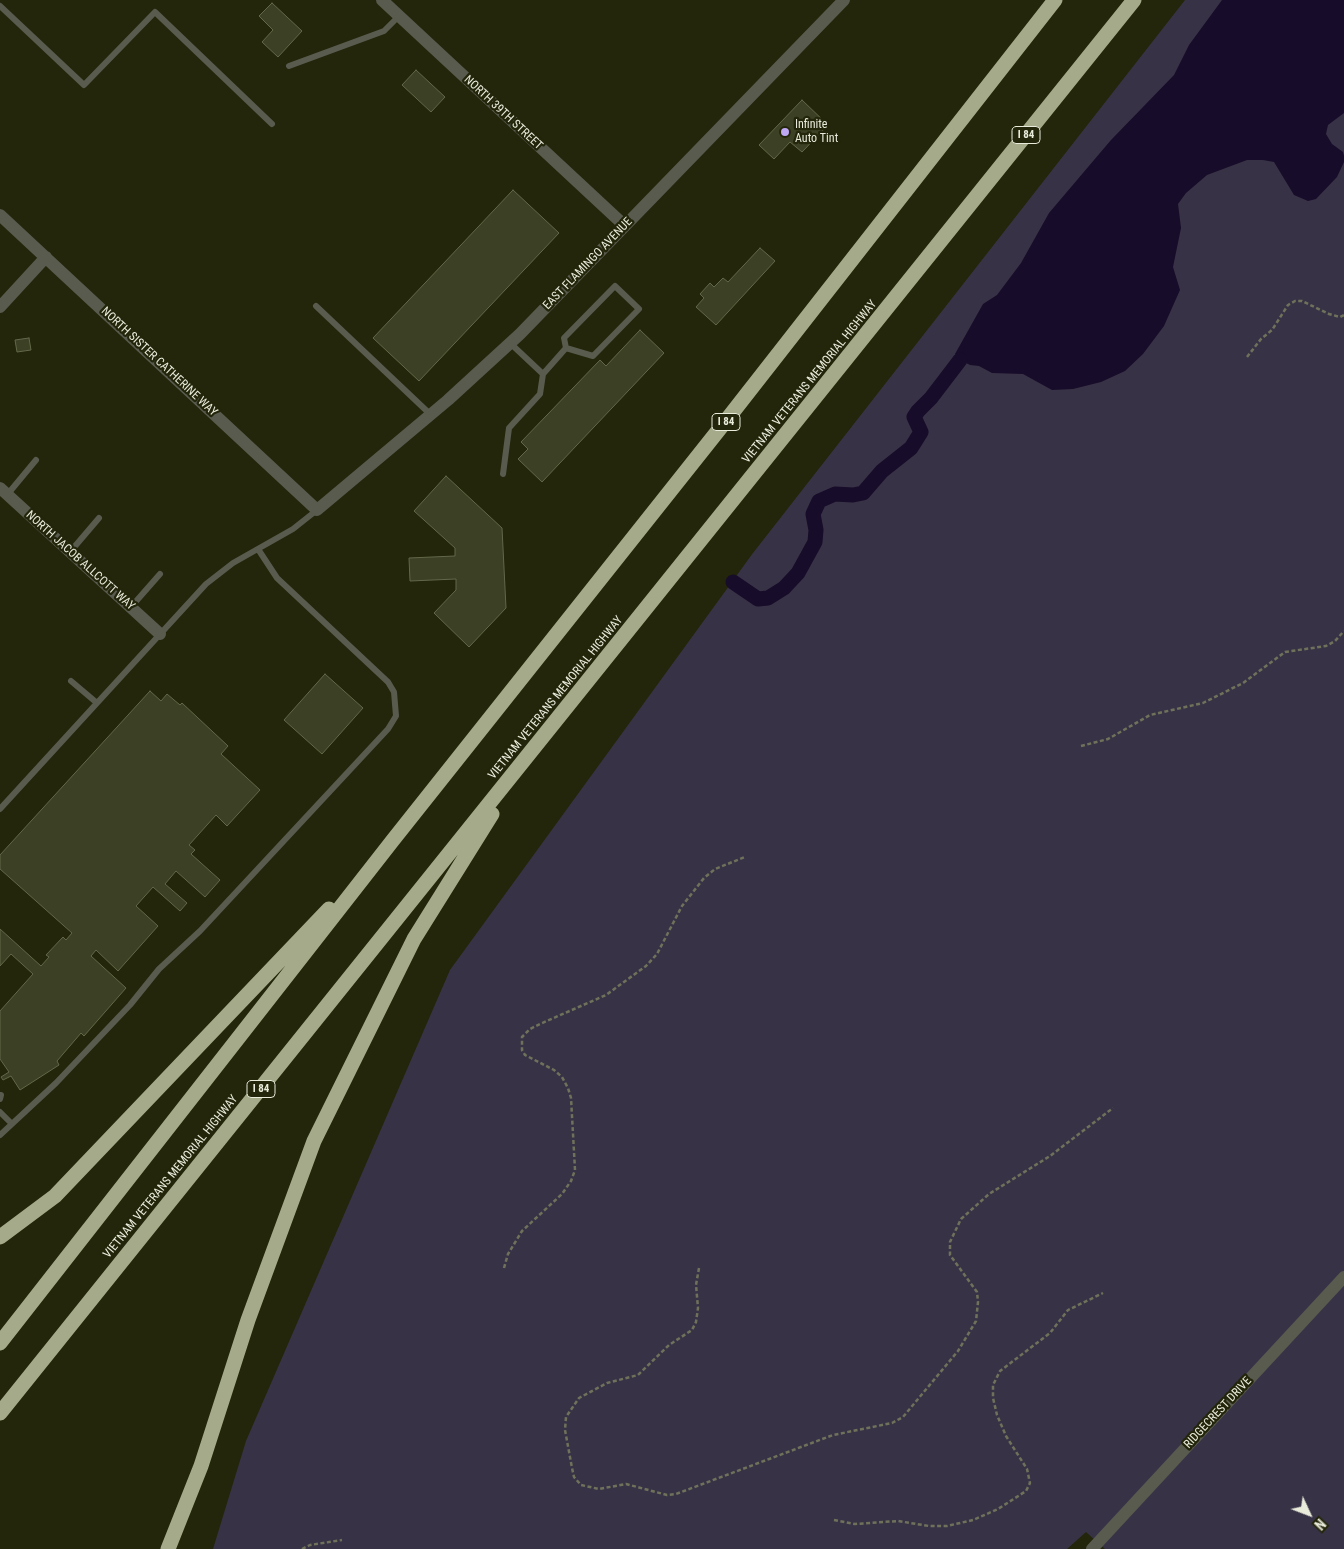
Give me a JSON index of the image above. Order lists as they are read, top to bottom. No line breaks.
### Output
{"streets":{"highway":["I 84","VIETNAM VETERANS MEMORIAL HIGHWAY"],"street":["NORTH 39TH STREET","EAST FLAMINGO AVENUE","NORTH SISTER CATHERINE WAY","NORTH JACOB ALLCOTT WAY","RIDGECREST DRIVE"]},"crossings":[["NORTH 39TH STREET","EAST FLAMINGO AVENUE"],["EAST FLAMINGO AVENUE","NORTH SISTER CATHERINE WAY"]],"places":["Infinite Auto Tint"],"north":"bottom right"}
